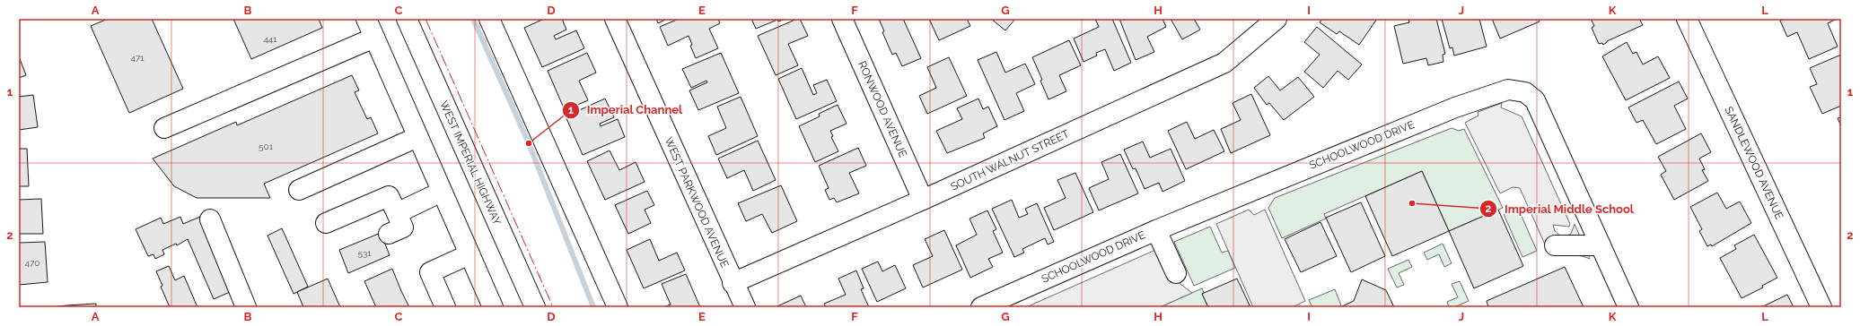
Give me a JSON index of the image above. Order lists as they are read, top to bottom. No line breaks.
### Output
{"streets":{"street":["RONWOOD AVENUE","SCHOOLWOOD DRIVE","SOUTH WALNUT STREET","WEST IMPERIAL HIGHWAY","SANDLEWOOD AVENUE","WEST PARKWOOD AVENUE"]},"crossings":[["RONWOOD AVENUE","SOUTH WALNUT STREET"],["SOUTH WALNUT STREET","WEST PARKWOOD AVENUE"]],"places":["Imperial Channel","Imperial Middle School"],"house_numbers":["441","471","501","531","470"],"grid":{"columns":["A","B","C","D","E","F","G","H","I","J","K","L"],"rows":["1","2"]}}
